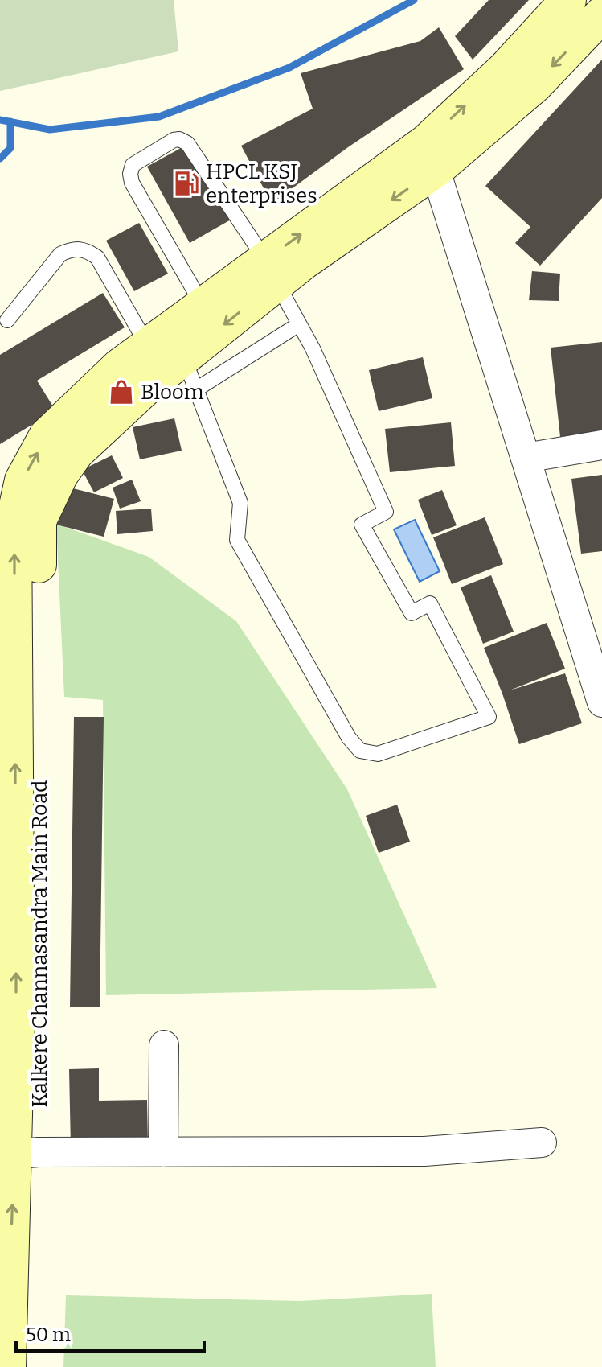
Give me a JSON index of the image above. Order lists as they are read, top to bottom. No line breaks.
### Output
{"streets":{"main road":["Kalkere Channasandra Main Road"]},"places":{"fuel station":["HPCL KSJ enterprises"],"shop":["Bloom"]},"scale_bar":"50 m"}
